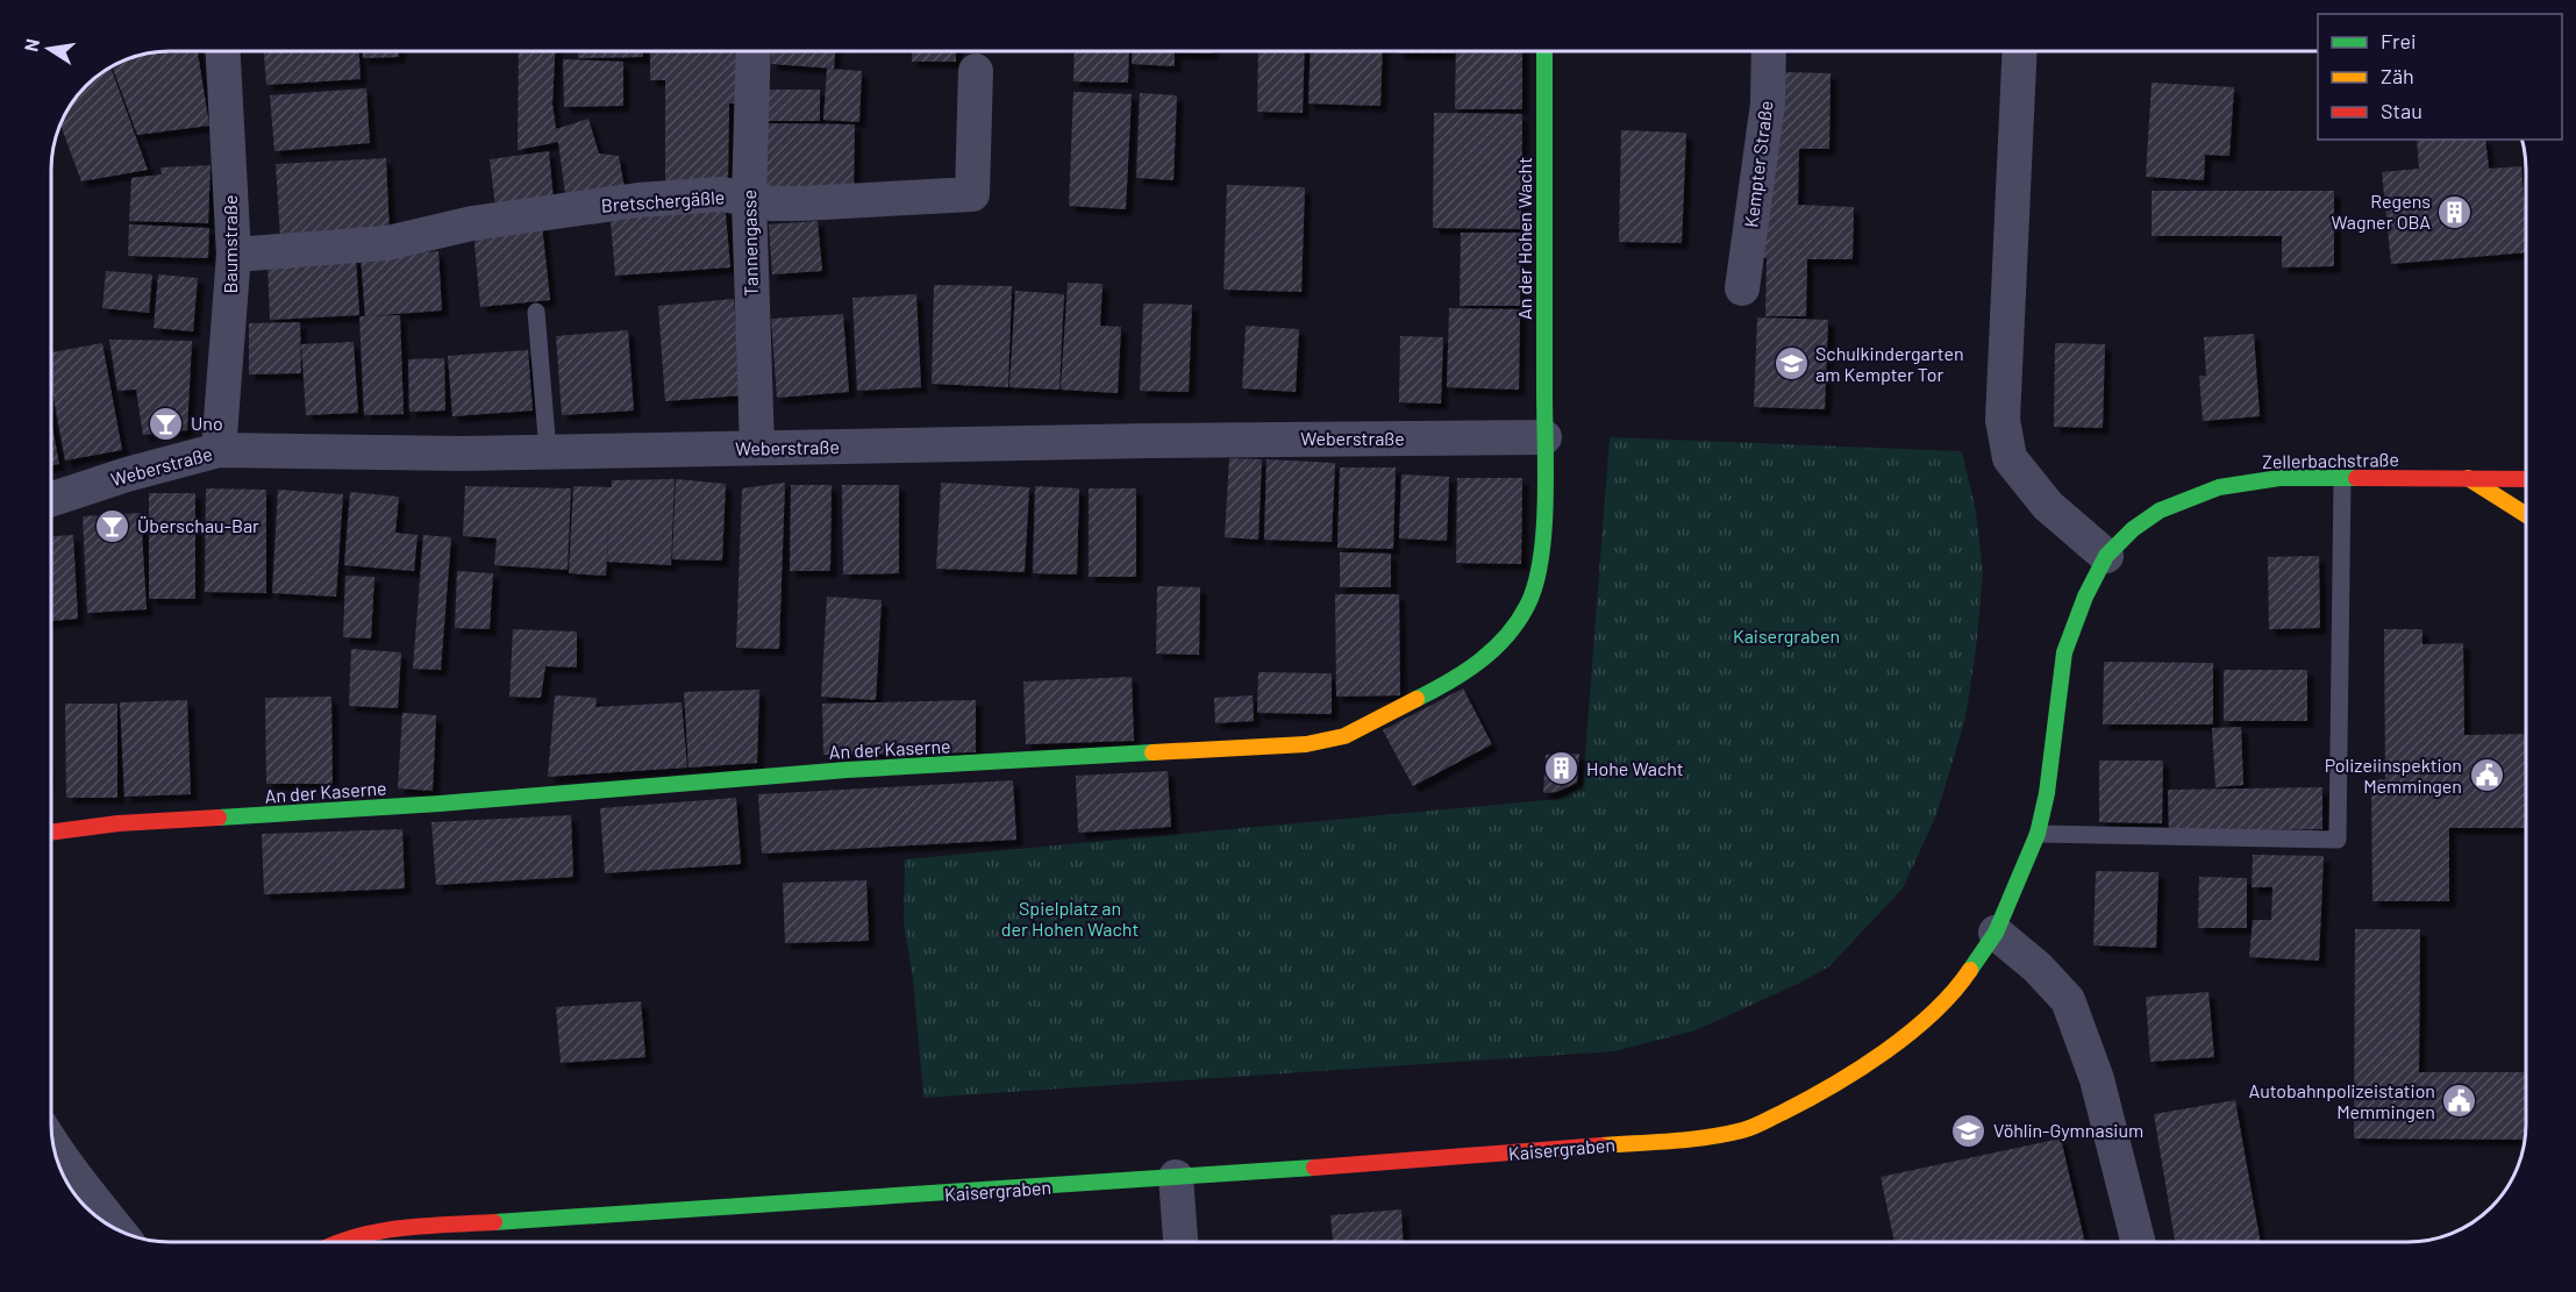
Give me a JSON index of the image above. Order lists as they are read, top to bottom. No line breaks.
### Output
{"streets":{"street":["Kempter Straße","Bretschergäßle","An der Hohen Wacht","Tannengasse","Baumstraße","Weberstraße","Zellerbachstraße","An der Kaserne","Kaisergraben"]},"crossings":[["Bretschergäßle","Tannengasse"],["Bretschergäßle","Baumstraße"],["An der Hohen Wacht","Weberstraße"],["An der Hohen Wacht","An der Kaserne"],["Tannengasse","Weberstraße"],["Baumstraße","Weberstraße"],["Weberstraße","An der Kaserne"],["Zellerbachstraße","Kaisergraben"]],"parks":["Kaisergraben","Spielplatz an der Hohen Wacht"],"places":{"building":["Regens Wagner OBA","Hohe Wacht"],"school or university":["Schulkindergarten am Kempter Tor","Vöhlin-Gymnasium"],"bar":["Uno","Überschau-Bar"],"public building":["Polizeiinspektion Memmingen","Autobahnpolizeistation Memmingen"]},"legend":["Frei","Zäh","Stau"],"north":"left"}
